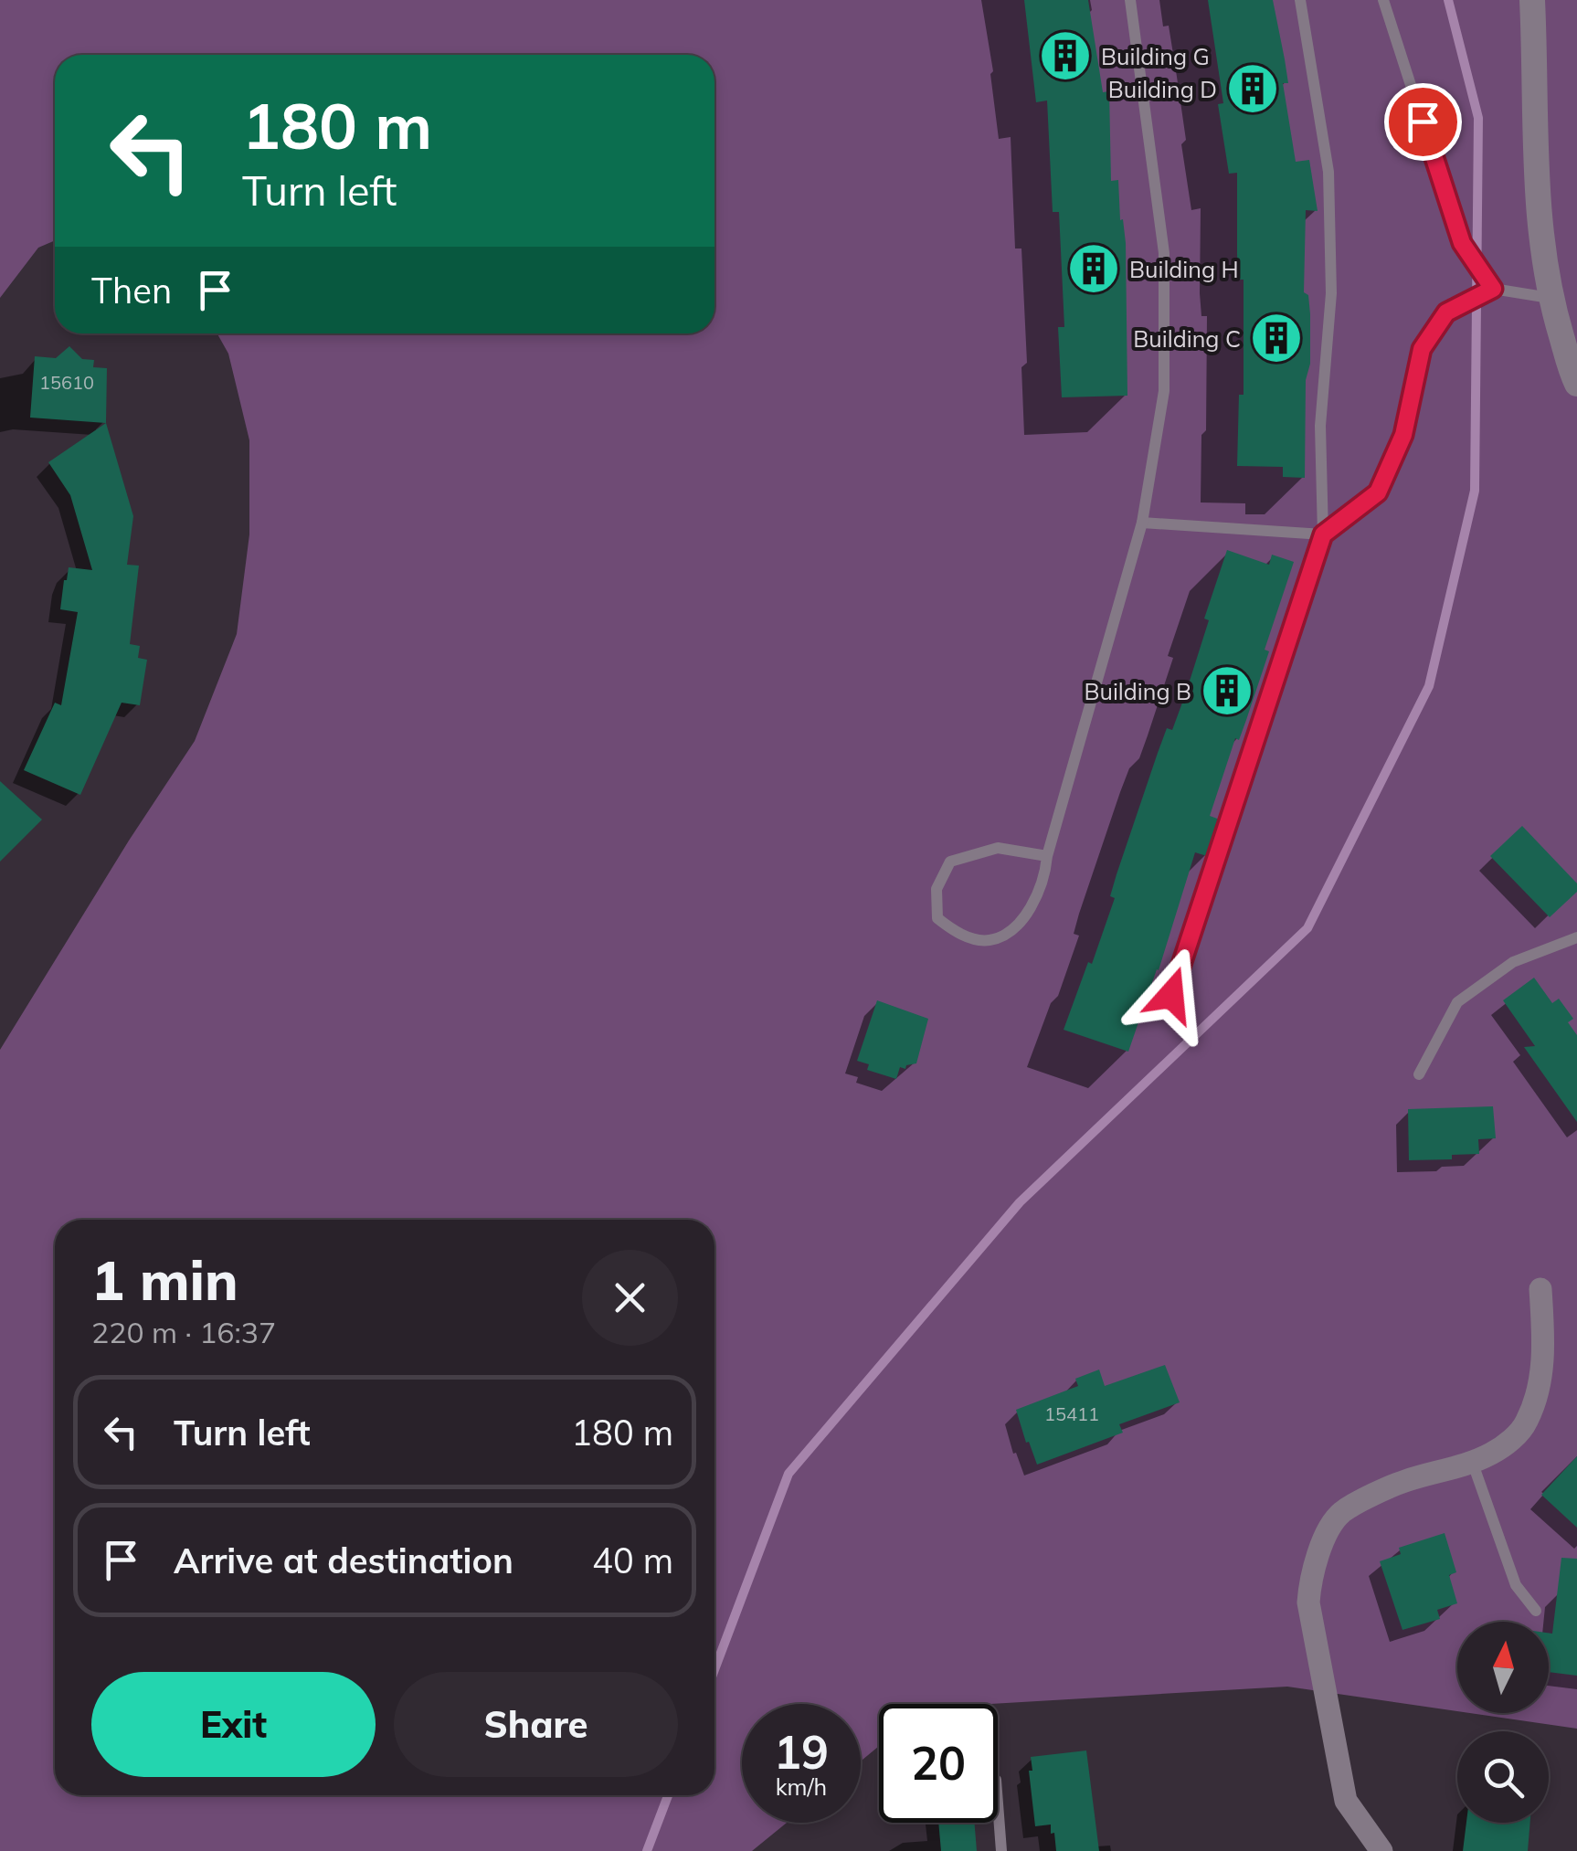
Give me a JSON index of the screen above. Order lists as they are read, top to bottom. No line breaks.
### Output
{"places":{"building":["Building G","Building D","Building H","Building C","Building B"]},"house_numbers":["15610","15411"],"north":"top","page":{"turn":["180 m","Turn left"],"then":"Then","heading":["1 min","220 m · 16:37"],"list":[{"name":"Turn left","value":"180 m"},{"name":"Arrive at destination","value":"40 m"}],"buttons":["Exit","Share"],"speed":"19 km/h","limit":"20"}}
